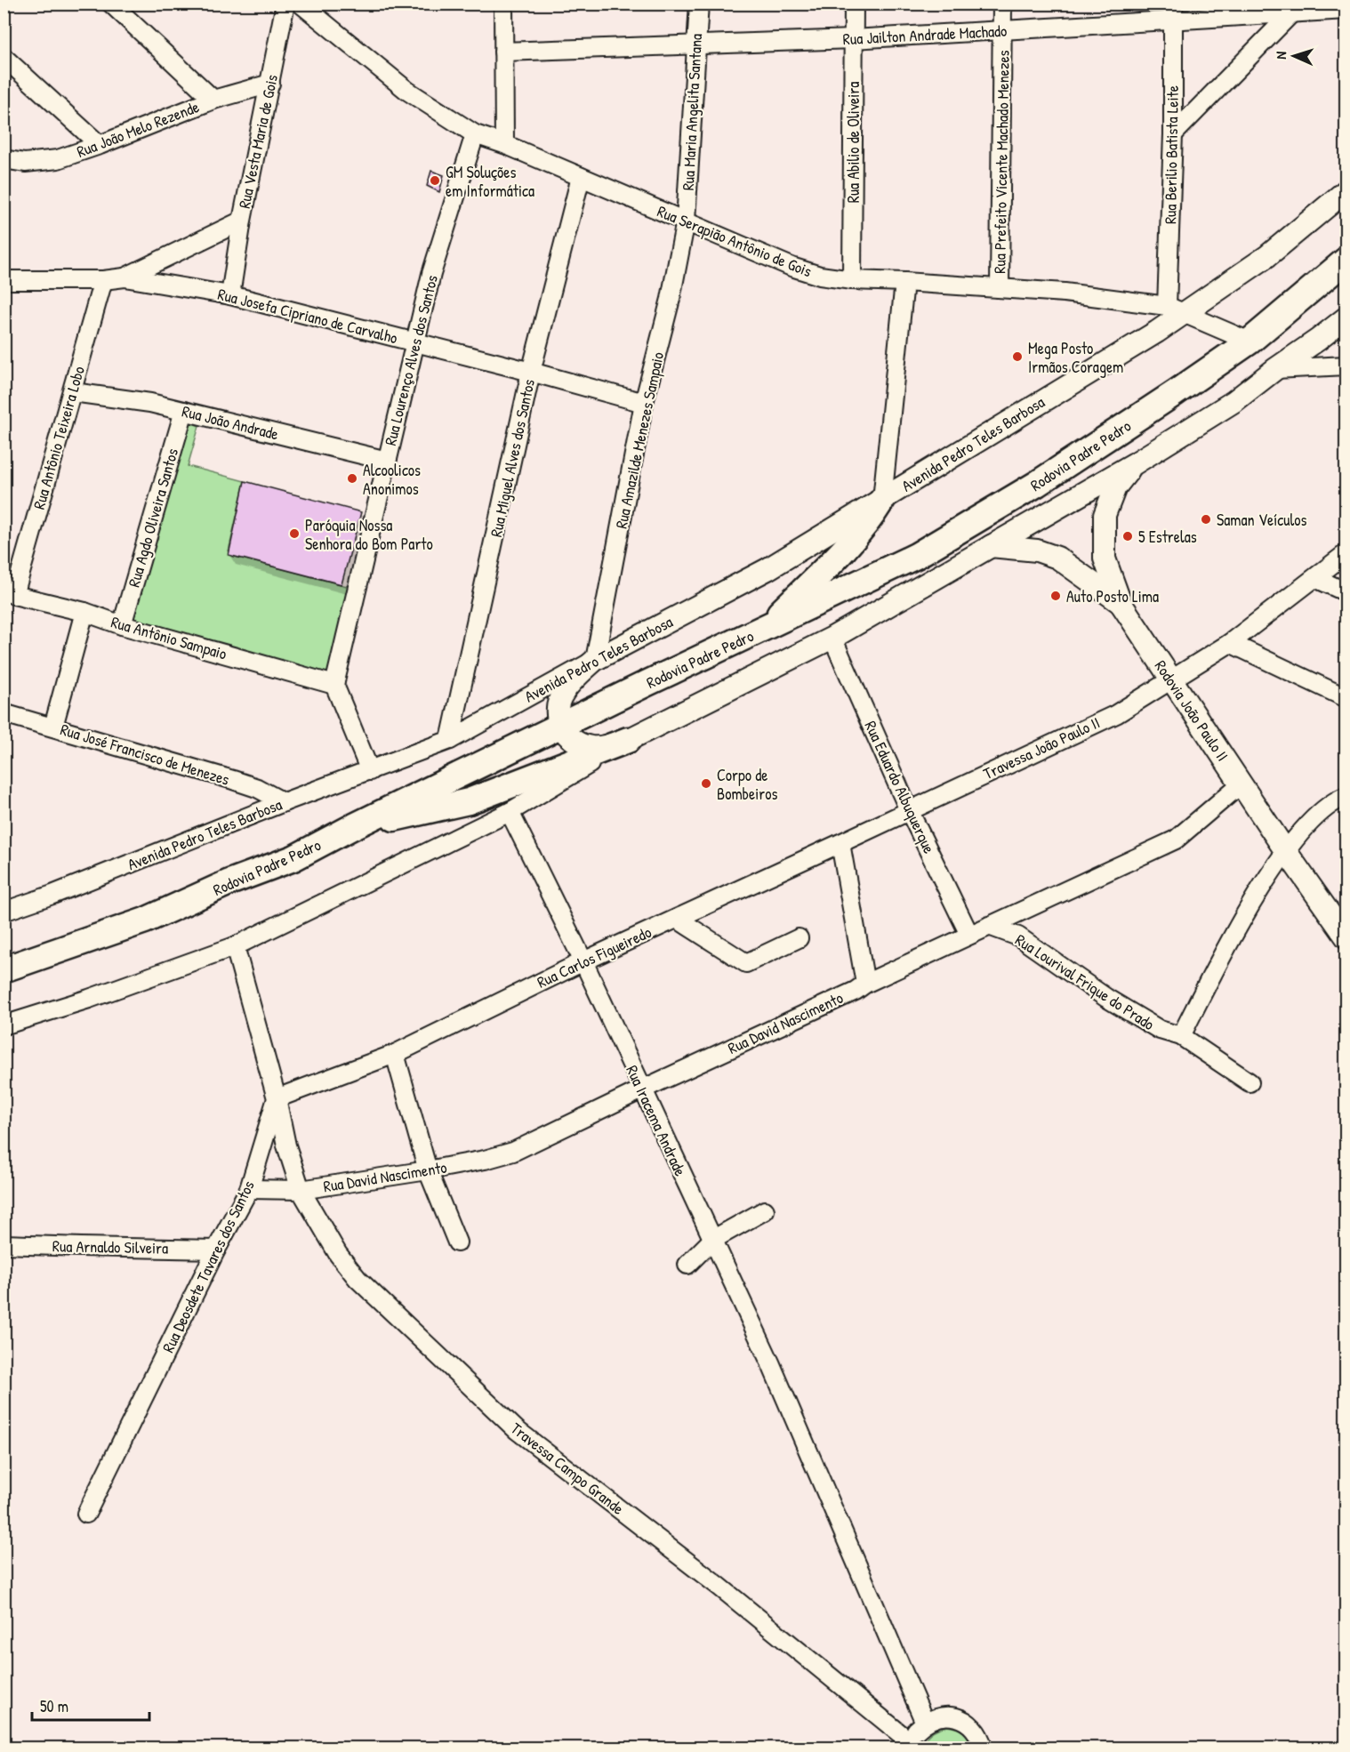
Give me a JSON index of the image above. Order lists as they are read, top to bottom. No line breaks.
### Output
{"streets":{"highway":["Rodovia Padre Pedro"],"main road":["Avenida Pedro Teles Barbosa","Rodovia João Paulo II"],"street":["Rua Jailton Andrade Machado","Rua Maria Angelita Santana","Rua João Melo Rezende","Rua Vesta Maria de Gois","Rua Abilio de Oliveira","Rua Berilio Batista Leite","Rua Prefeito Vicente Machado Menezes","Rua Serapião Antônio de Gois","Rua Josefa Cipriano de Carvalho","Rua Lourenço Alves dos Santos","Rua João Andrade","Rua Antônio Teixeira Lobo","Rua Amazilde Menezes Sampaio","Rua Miguel Alves dos Santos","Rua Agdo Oliveira Santos","Rua Antônio Sampaio","Travessa João Paulo II","Rua José Francisco de Menezes","Rua Eduardo Albuquerque","Rua Carlos Figueiredo","Rua Lourival Frique do Prado","Rua David Nascimento","Rua Iracema Andrade","Rua Arnaldo Silveira","Rua Deosdete Tavares dos Santos","Travessa Campo Grande"]},"crossings":[["Rua Jailton Andrade Machado","Rua Maria Angelita Santana"],["Rua Jailton Andrade Machado","Rua Abilio de Oliveira"],["Rua Jailton Andrade Machado","Rua Berilio Batista Leite"],["Rua Jailton Andrade Machado","Rua Prefeito Vicente Machado Menezes"],["Rua Maria Angelita Santana","Rua Serapião Antônio de Gois"],["Rua Maria Angelita Santana","Rua Amazilde Menezes Sampaio"],["Rua João Melo Rezende","Rua Vesta Maria de Gois"],["Rua Vesta Maria de Gois","Rua Josefa Cipriano de Carvalho"],["Rua Vesta Maria de Gois","Rua Antônio Teixeira Lobo"],["Rua Abilio de Oliveira","Rua Serapião Antônio de Gois"],["Rua Berilio Batista Leite","Rua Serapião Antônio de Gois"],["Rua Berilio Batista Leite","Avenida Pedro Teles Barbosa"],["Rua Prefeito Vicente Machado Menezes","Rua Serapião Antônio de Gois"],["Rua Serapião Antônio de Gois","Rua Lourenço Alves dos Santos"],["Rua Serapião Antônio de Gois","Rua Amazilde Menezes Sampaio"],["Rua Serapião Antônio de Gois","Avenida Pedro Teles Barbosa"],["Rua Serapião Antônio de Gois","Rodovia Padre Pedro"],["Rua Serapião Antônio de Gois","Rua Miguel Alves dos Santos"],["Rua Josefa Cipriano de Carvalho","Rua Lourenço Alves dos Santos"],["Rua Josefa Cipriano de Carvalho","Rua Amazilde Menezes Sampaio"],["Rua Josefa Cipriano de Carvalho","Rua Miguel Alves dos Santos"],["Rua Lourenço Alves dos Santos","Rua João Andrade"],["Rua Lourenço Alves dos Santos","Rua Antônio Sampaio"],["Rua João Andrade","Rua Antônio Teixeira Lobo"],["Rua João Andrade","Rua Agdo Oliveira Santos"],["Rua Antônio Teixeira Lobo","Rua Antônio Sampaio"],["Rua Amazilde Menezes Sampaio","Avenida Pedro Teles Barbosa"],["Avenida Pedro Teles Barbosa","Rua Miguel Alves dos Santos"],["Avenida Pedro Teles Barbosa","Rua José Francisco de Menezes"],["Rua Agdo Oliveira Santos","Rua Antônio Sampaio"],["Rodovia João Paulo II","Travessa João Paulo II"],["Rodovia João Paulo II","Rua David Nascimento"],["Travessa João Paulo II","Rua Eduardo Albuquerque"],["Travessa João Paulo II","Rua Carlos Figueiredo"],["Rua Eduardo Albuquerque","Rua Carlos Figueiredo"],["Rua Eduardo Albuquerque","Rua David Nascimento"],["Rua Carlos Figueiredo","Rua Iracema Andrade"],["Rua Carlos Figueiredo","Rua Deosdete Tavares dos Santos"],["Rua Carlos Figueiredo","Travessa Campo Grande"],["Rua Lourival Frique do Prado","Rua David Nascimento"],["Rua David Nascimento","Rua Iracema Andrade"],["Rua David Nascimento","Travessa Campo Grande"],["Rua Arnaldo Silveira","Rua Deosdete Tavares dos Santos"],["Rua Deosdete Tavares dos Santos","Travessa Campo Grande"]],"places":["GM Soluções em Informática","Mega Posto Irmãos Coragem","Alcoolicos Anonimos","Saman Veículos","Paróquia Nossa Senhora do Bom Parto","5 Estrelas","Auto Posto Lima","Corpo de Bombeiros"],"scale_bar":"50 m","north":"left"}
